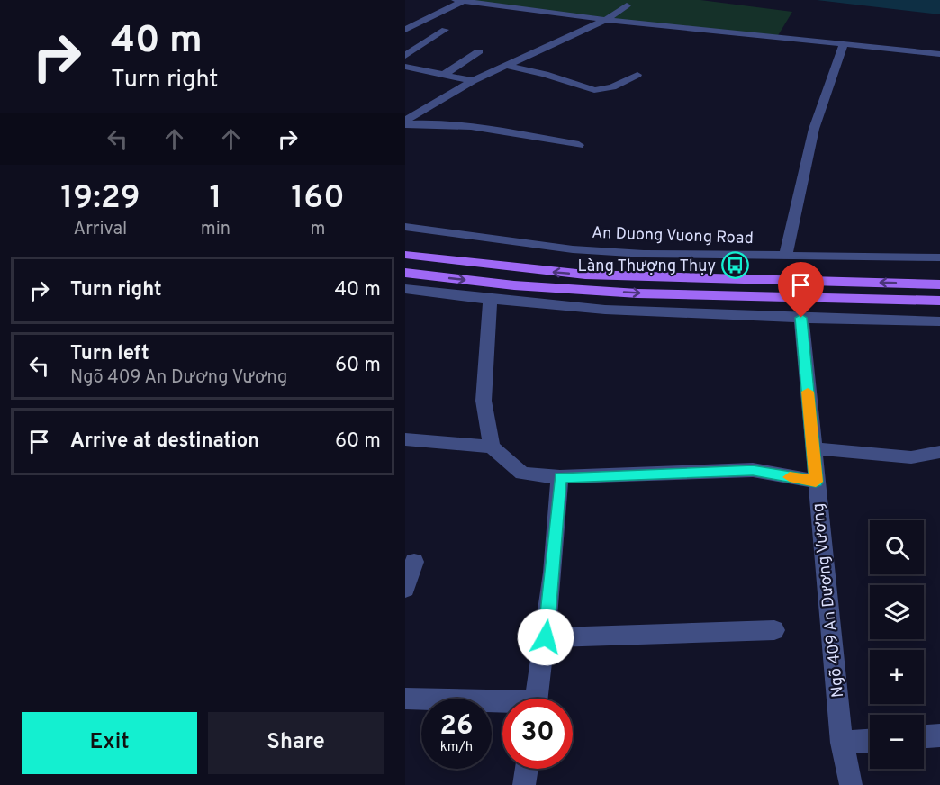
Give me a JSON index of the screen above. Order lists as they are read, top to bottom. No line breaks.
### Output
{"streets":{"street":["An Duong Vuong Road","Ngõ 409 An Dương Vương"]},"places":{"bus stop":["Làng Thượng Thụy"]},"page":{"turn":["40 m","Turn right"],"eta":["19:29","Arrival","1","min","160","m"],"list":[{"name":"Turn right","value":"40 m"},{"name":"Turn left","note":"Ngõ 409 An Dương Vương","value":"60 m"},{"name":"Arrive at destination","value":"60 m"}],"map_buttons":["+","−"],"speed":"26 km/h","limit":"30","buttons":["Exit","Share"]}}
